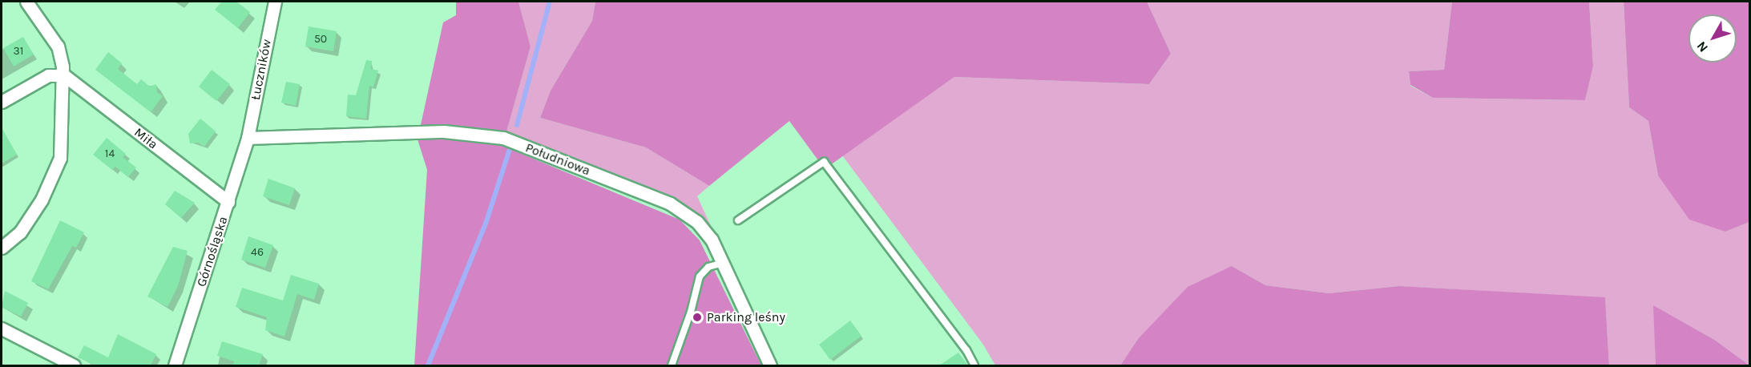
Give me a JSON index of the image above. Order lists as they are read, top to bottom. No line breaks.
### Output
{"streets":{"street":["Łuczników","Miła","Południowa","Górnośląska"]},"crossings":[["Łuczników","Południowa"],["Łuczników","Górnośląska"],["Miła","Górnośląska"],["Południowa","Górnośląska"]],"places":["Parking leśny"],"house_numbers":["50","31","14","46"],"north":"bottom left"}
